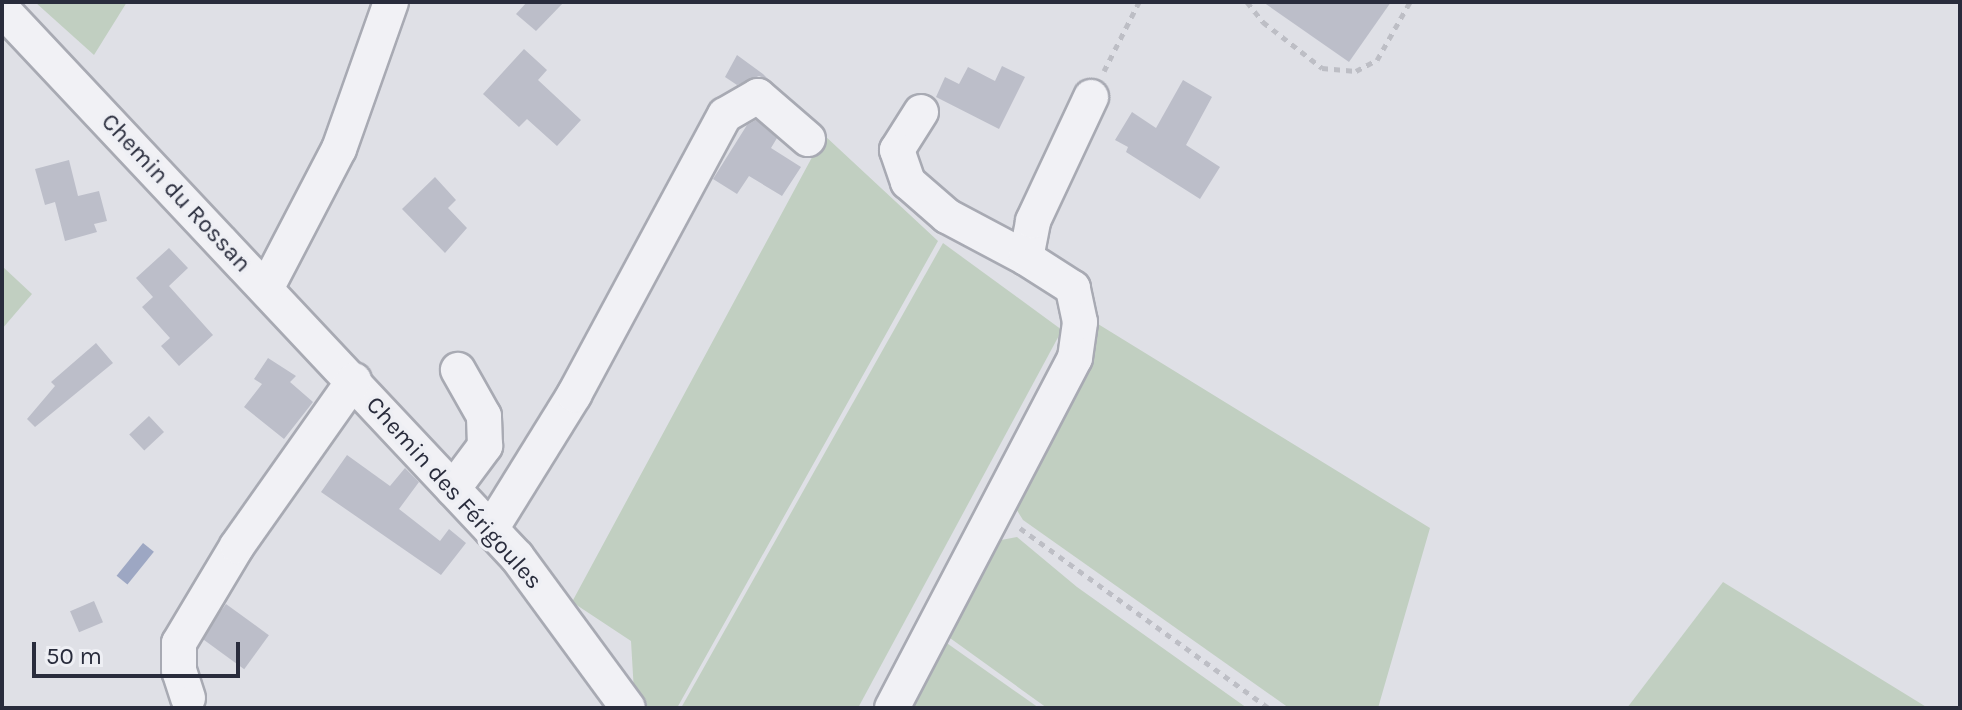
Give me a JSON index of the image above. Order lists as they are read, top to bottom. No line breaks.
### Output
{"streets":{"street":["Chemin du Rossan","Chemin des Férigoules"]},"crossings":[["Chemin du Rossan","Chemin des Férigoules"]],"scale_bar":"50 m"}
